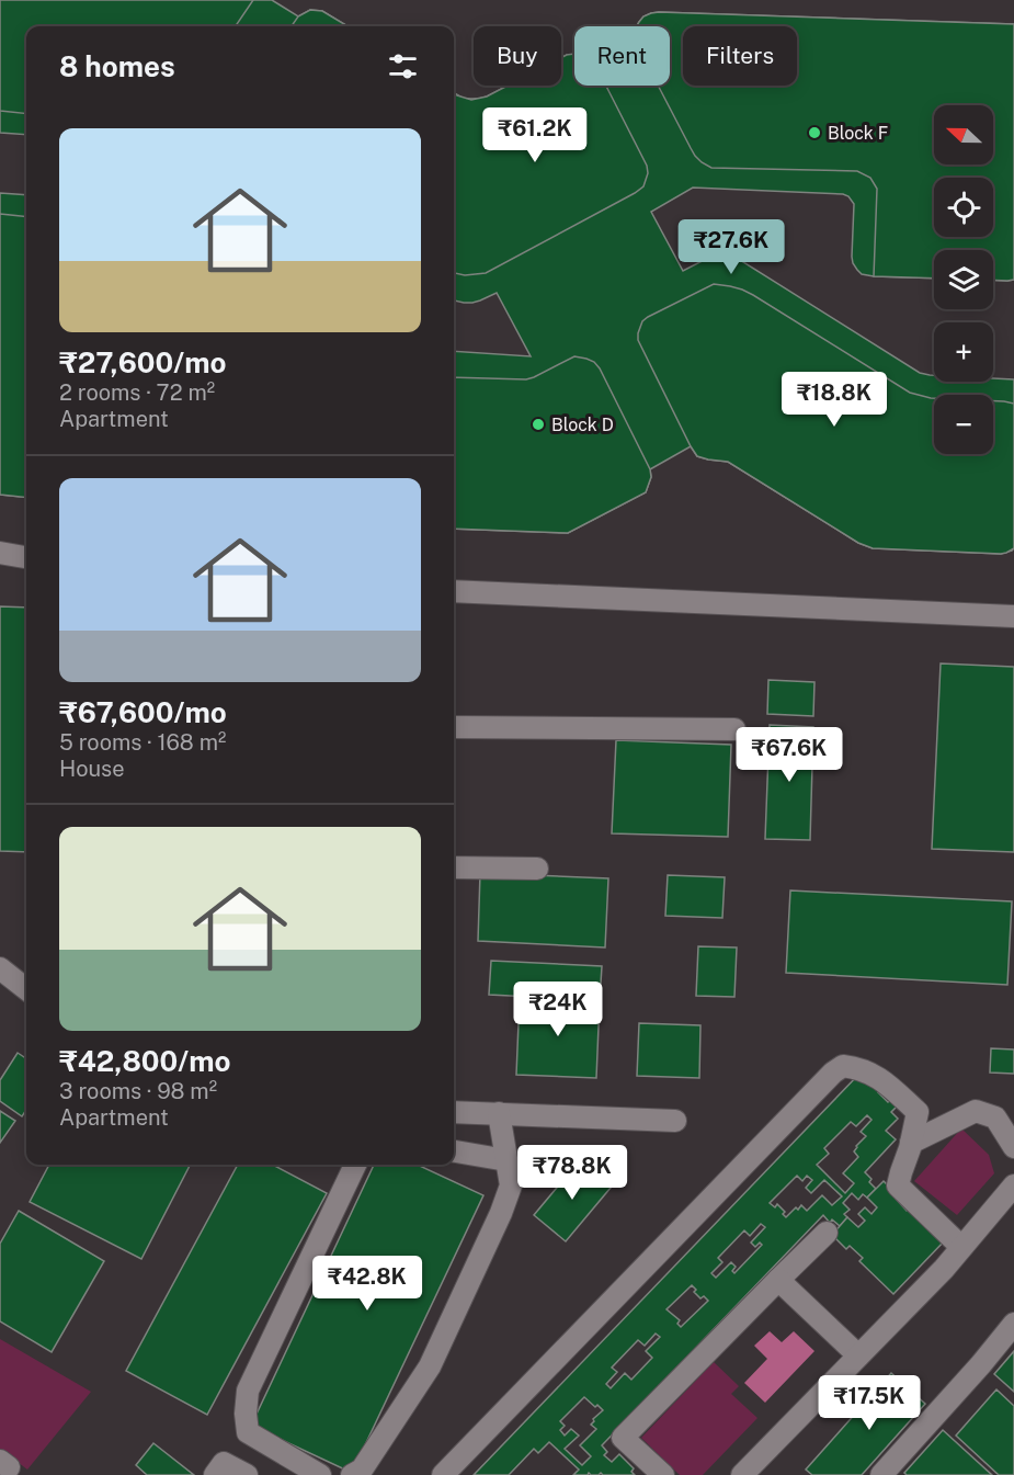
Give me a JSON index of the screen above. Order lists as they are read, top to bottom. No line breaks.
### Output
{"places":["Block F","Block D"],"north":"left","page":{"chip":["Buy","Rent","Filters"],"heading":"8 homes","map_buttons":["+","−"],"list":[{"name":"₹27,600/mo","note":"2 rooms · 72 m² · Apartment"},{"name":"₹67,600/mo","note":"5 rooms · 168 m² · House"},{"name":"₹42,800/mo","note":"3 rooms · 98 m² · Apartment"}],"price":["₹61.2K","₹27.6K","₹18.8K","₹67.6K","₹24K","₹78.8K","₹42.8K","₹17.5K"]}}
